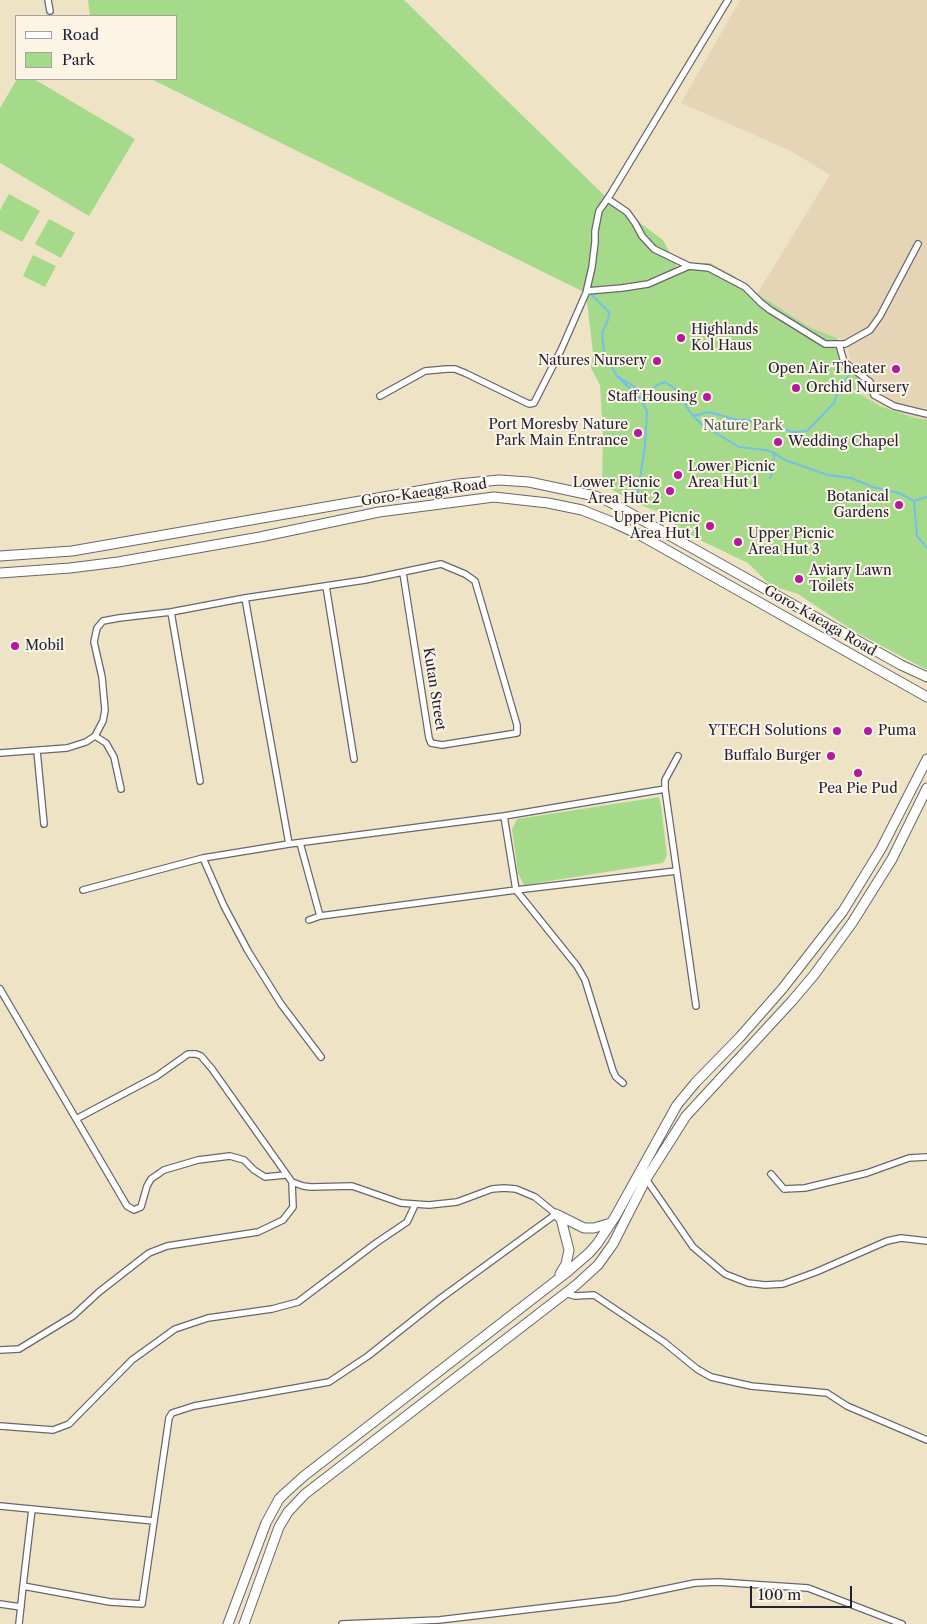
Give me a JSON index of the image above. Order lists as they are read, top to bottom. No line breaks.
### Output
{"streets":{"main road":["Goro-Kaeaga Road"],"street":["Kutan Street"]},"parks":["Nature Park"],"places":["Highlands Kol Haus","Natures Nursery","Open Air Theater","Orchid Nursery","Staff Housing","Port Moresby Nature Park Main Entrance","Wedding Chapel","Lower Picnic Area Hut 1","Lower Picnic Area Hut 2","Botanical Gardens","Upper Picnic Area Hut 1","Upper Picnic Area Hut 3","Aviary Lawn Toilets","Mobil","YTECH Solutions","Puma","Buffalo Burger","Pea Pie Pud"],"legend":["Road","Park"],"scale_bar":"100 m"}
